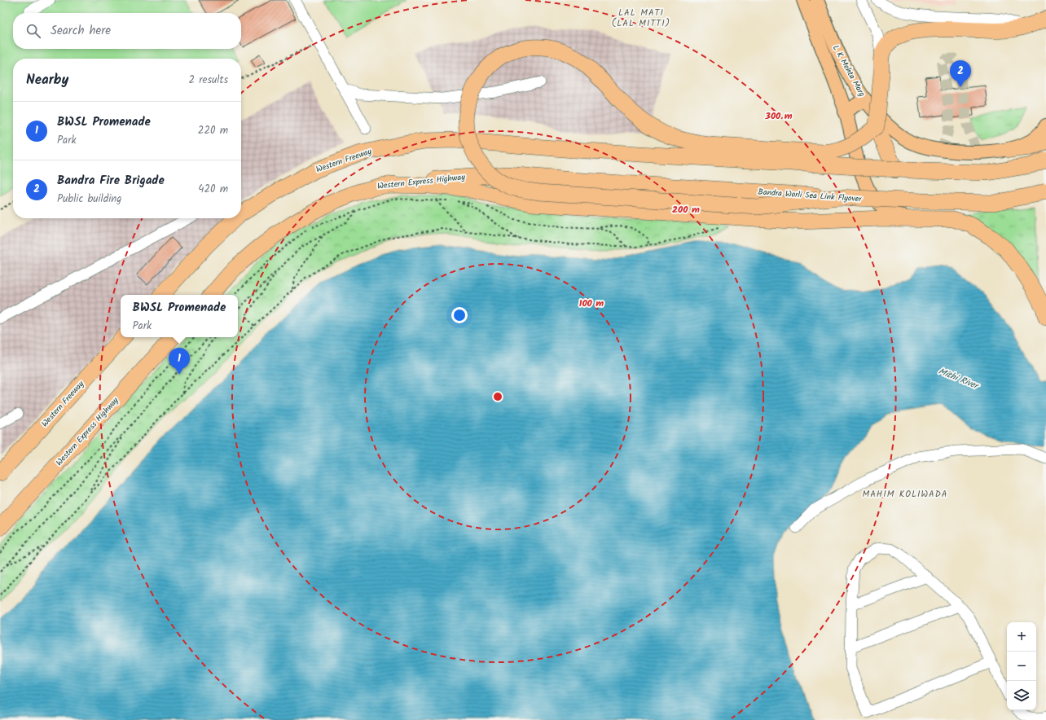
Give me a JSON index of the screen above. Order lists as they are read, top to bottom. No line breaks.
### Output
{"streets":{"highway":["Western Freeway","Western Express Highway","Bandra Worli Sea Link Flyover"],"main road":["L K Mehta Marg"]},"crossings":[["Western Express Highway","Bandra Worli Sea Link Flyover"]],"districts":["LAL MATI (LAL MITTI)","MAHIM KOLIWADA"],"water":["Mithi River"],"page":{"search":"Search here","heading":["Nearby","2 results"],"pins":["2","1"],"list":[{"mark":"1","name":"BWSL Promenade","note":"Park","value":"220 m"},{"mark":"2","name":"Bandra Fire Brigade","note":"Public building","value":"420 m"}],"popup":["BWSL Promenade","Park"],"map_buttons":["+","−"]},"rings":["300 m","200 m","100 m"]}
